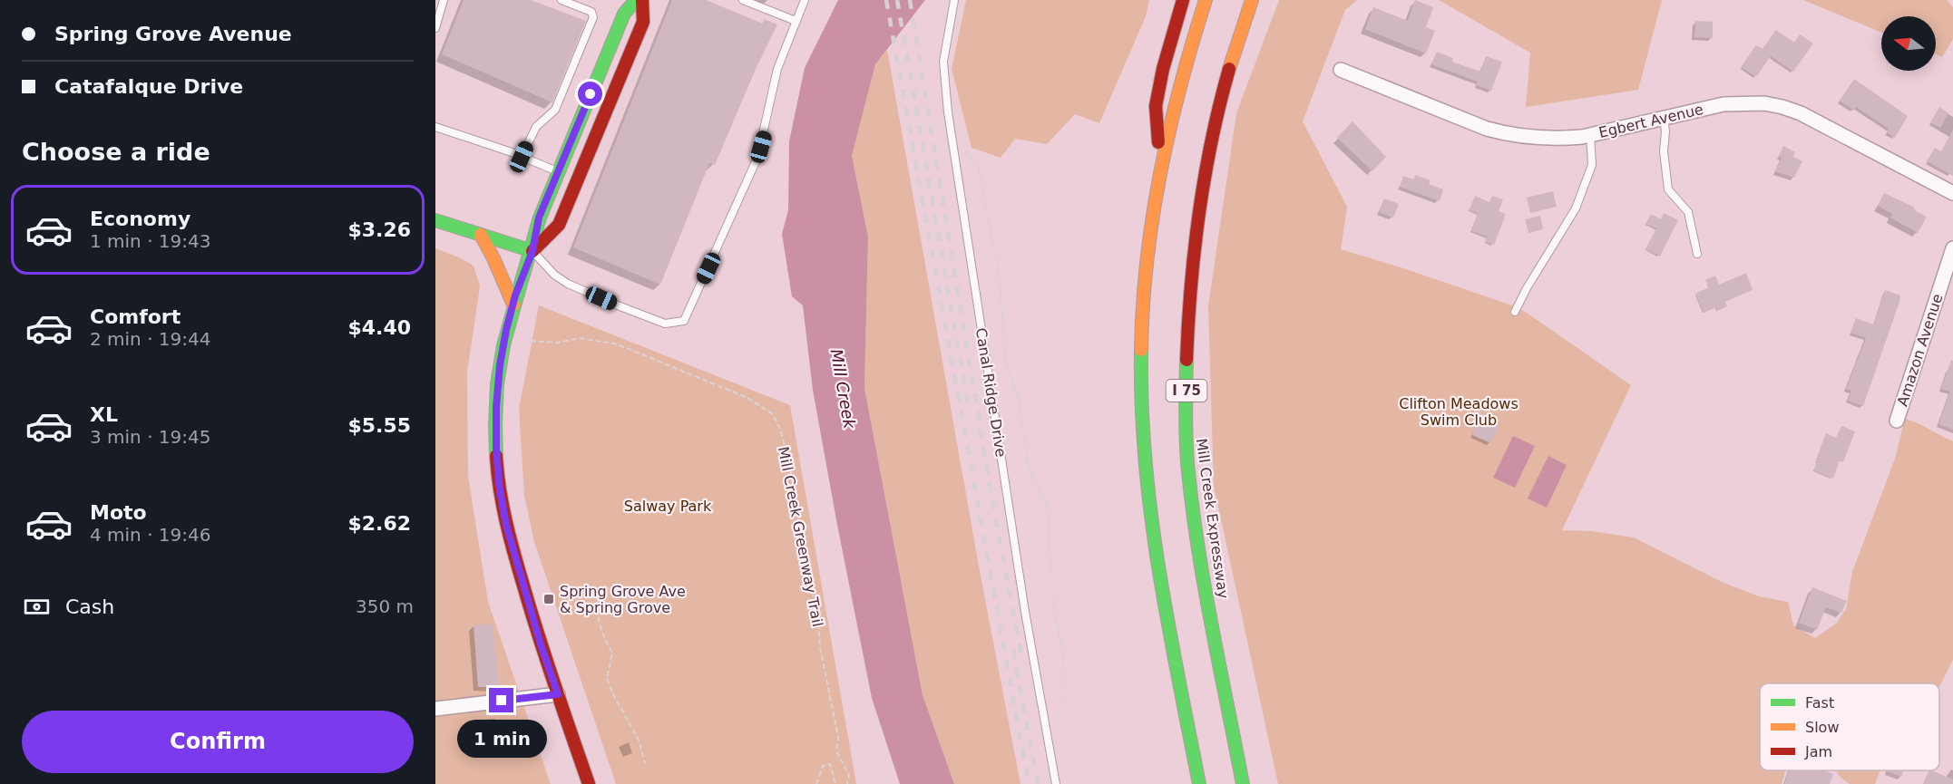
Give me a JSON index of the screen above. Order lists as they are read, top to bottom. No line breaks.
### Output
{"streets":{"main road":["I 75","Mill Creek Expressway"],"street":["Egbert Avenue","Amazon Avenue"],"lane":["Canal Ridge Drive"],"path":["Mill Creek Greenway Trail"]},"water":["Mill Creek"],"parks":["Clifton Meadows Swim Club","Salway Park"],"places":{"transit":["Spring Grove Ave & Spring Grove"]},"legend":["Fast","Slow","Jam"],"north":"left","page":{"banner":["Spring Grove Avenue","Catafalque Drive"],"heading":"Choose a ride","list":[{"name":"Economy","note":"1 min · 19:43","value":"$3.26"},{"name":"Comfort","note":"2 min · 19:44","value":"$4.40"},{"name":"XL","note":"3 min · 19:45","value":"$5.55"},{"name":"Moto","note":"4 min · 19:46","value":"$2.62"}],"pay":["Cash","350 m"],"buttons":"Confirm","bubble":"1 min"}}
